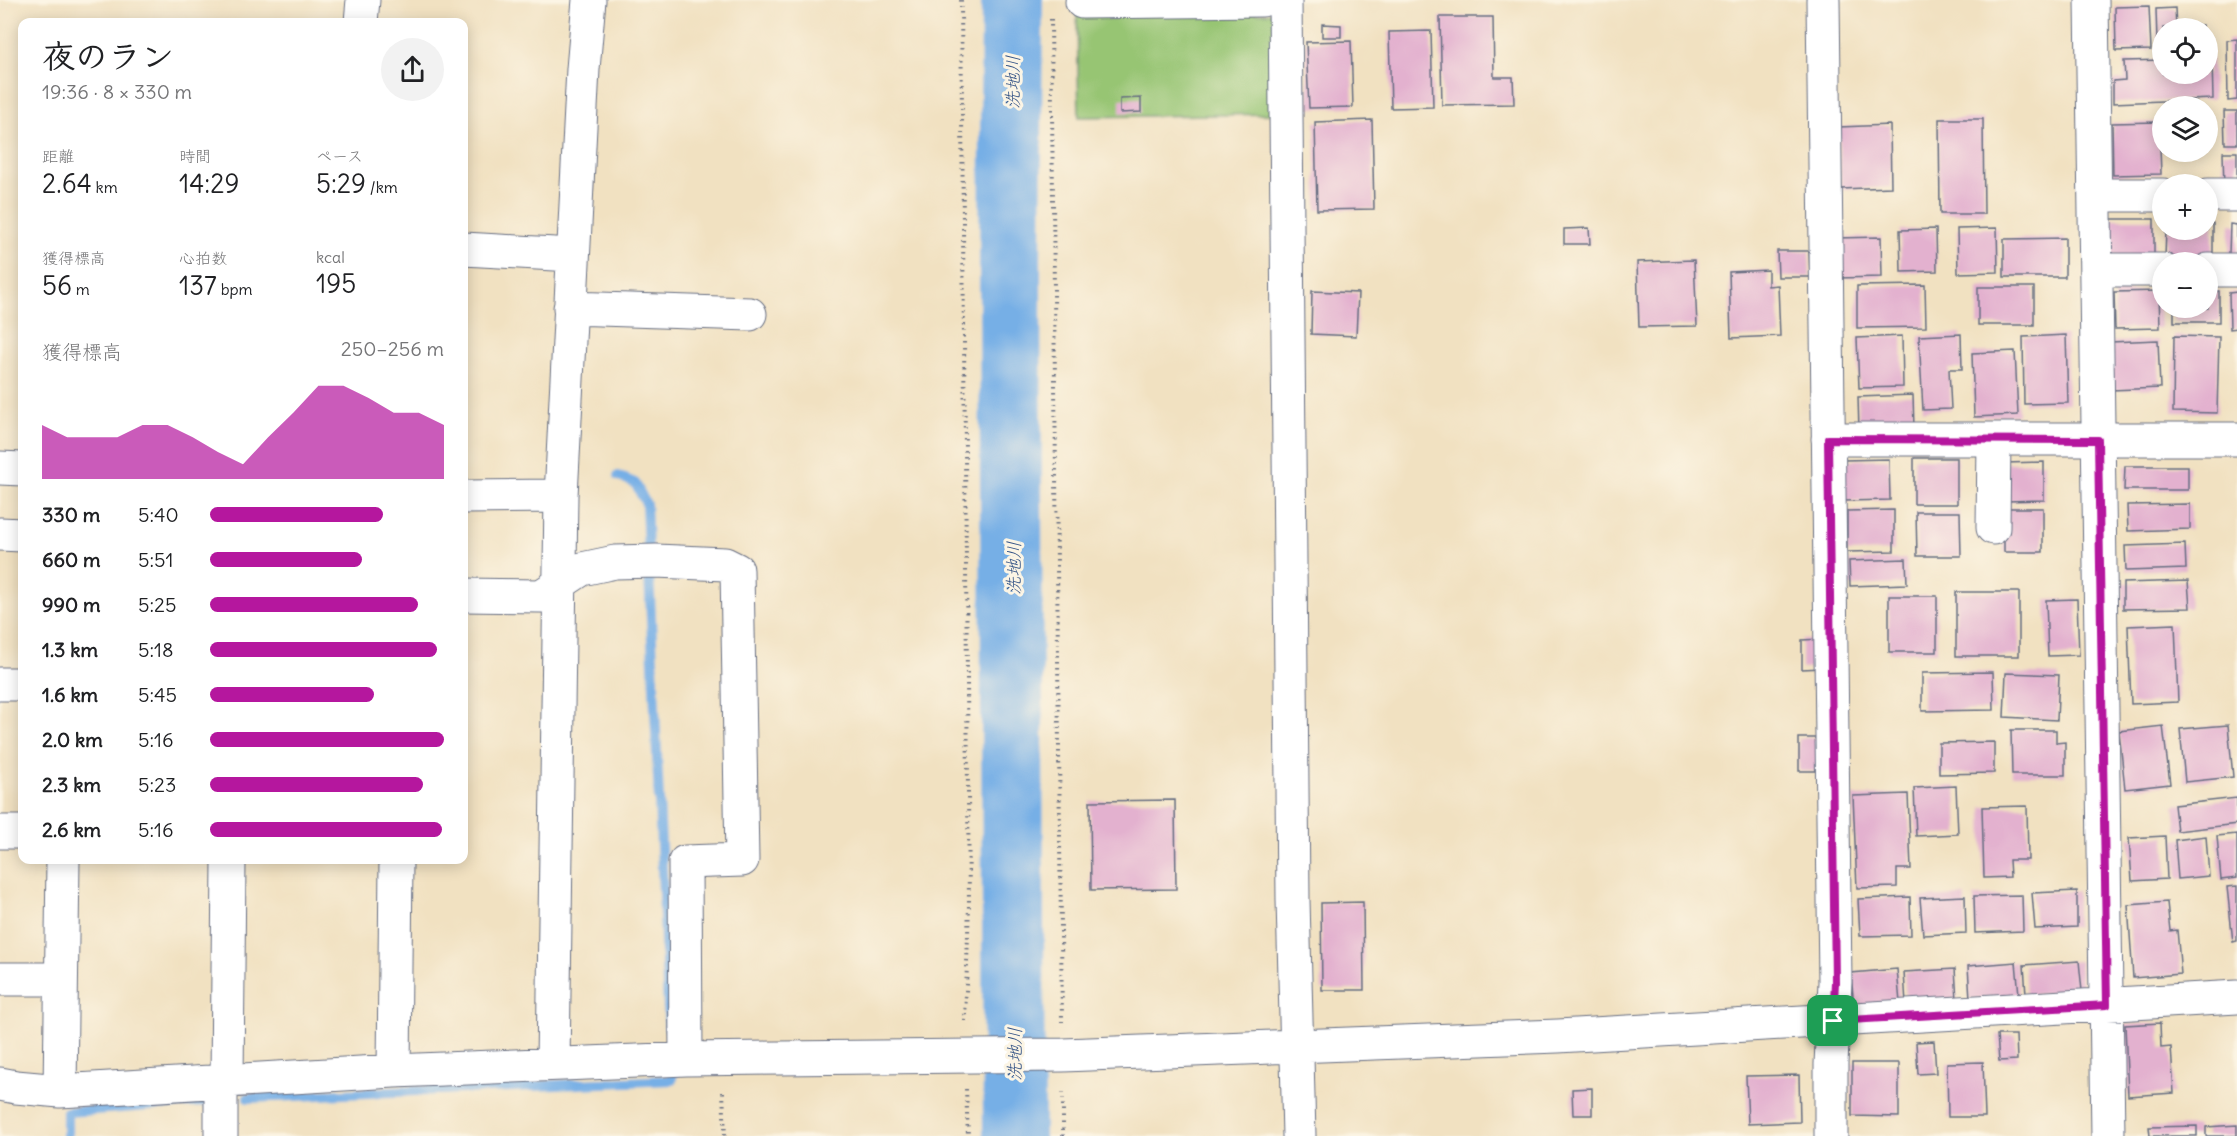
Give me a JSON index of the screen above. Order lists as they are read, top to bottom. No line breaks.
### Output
{"water":["洗地川"],"page":{"map_buttons":["+","−"],"heading":["夜のラン","19:36 · 8 × 330 m"],"stats":[["距離","2.64 km"],["時間","14:29"],["ペース","5:29 /km"],["獲得標高","56 m"],["心拍数","137 bpm"],["kcal","195"]],"chart":["獲得標高","250–256 m"],"list":[{"name":"330 m","note":"5:40"},{"name":"660 m","note":"5:51"},{"name":"990 m","note":"5:25"},{"name":"1.3 km","note":"5:18"},{"name":"1.6 km","note":"5:45"},{"name":"2.0 km","note":"5:16"},{"name":"2.3 km","note":"5:23"},{"name":"2.6 km","note":"5:16"}]}}
